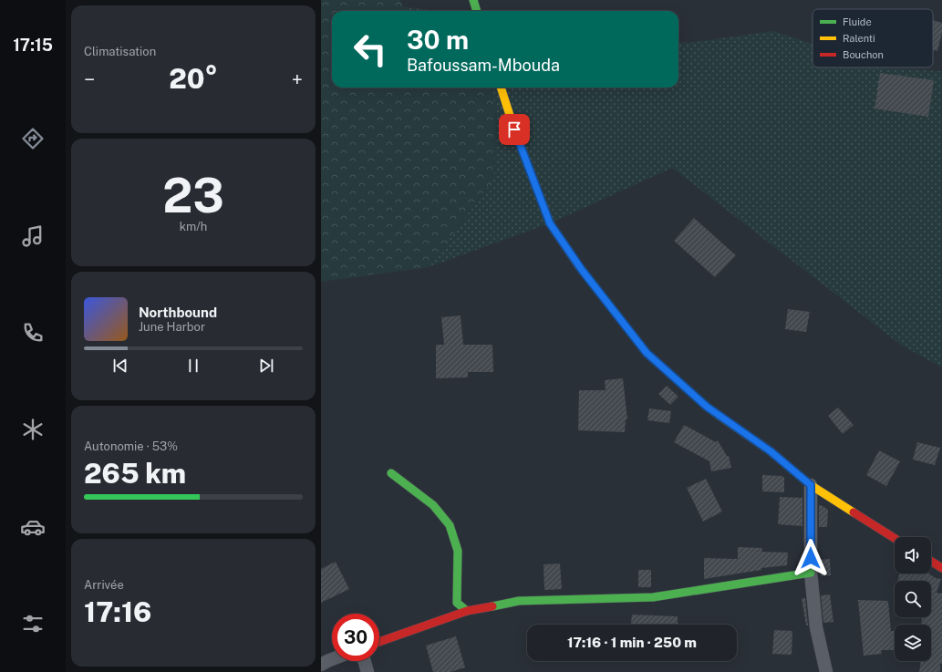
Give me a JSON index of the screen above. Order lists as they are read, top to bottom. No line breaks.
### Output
{"legend":["Fluide","Ralenti","Bouchon"],"page":{"tabs":"17:15","tile":["Climatisation",["23","km/h"],["Autonomie · 53%","265 km"],["Arrivée","17:16"]],"turn":["30 m","Bafoussam-Mbouda"],"heat":["−","20°","+"],"song":["Northbound","June Harbor"],"limit":"30","trip":"17:16 · 1 min · 250 m"}}
